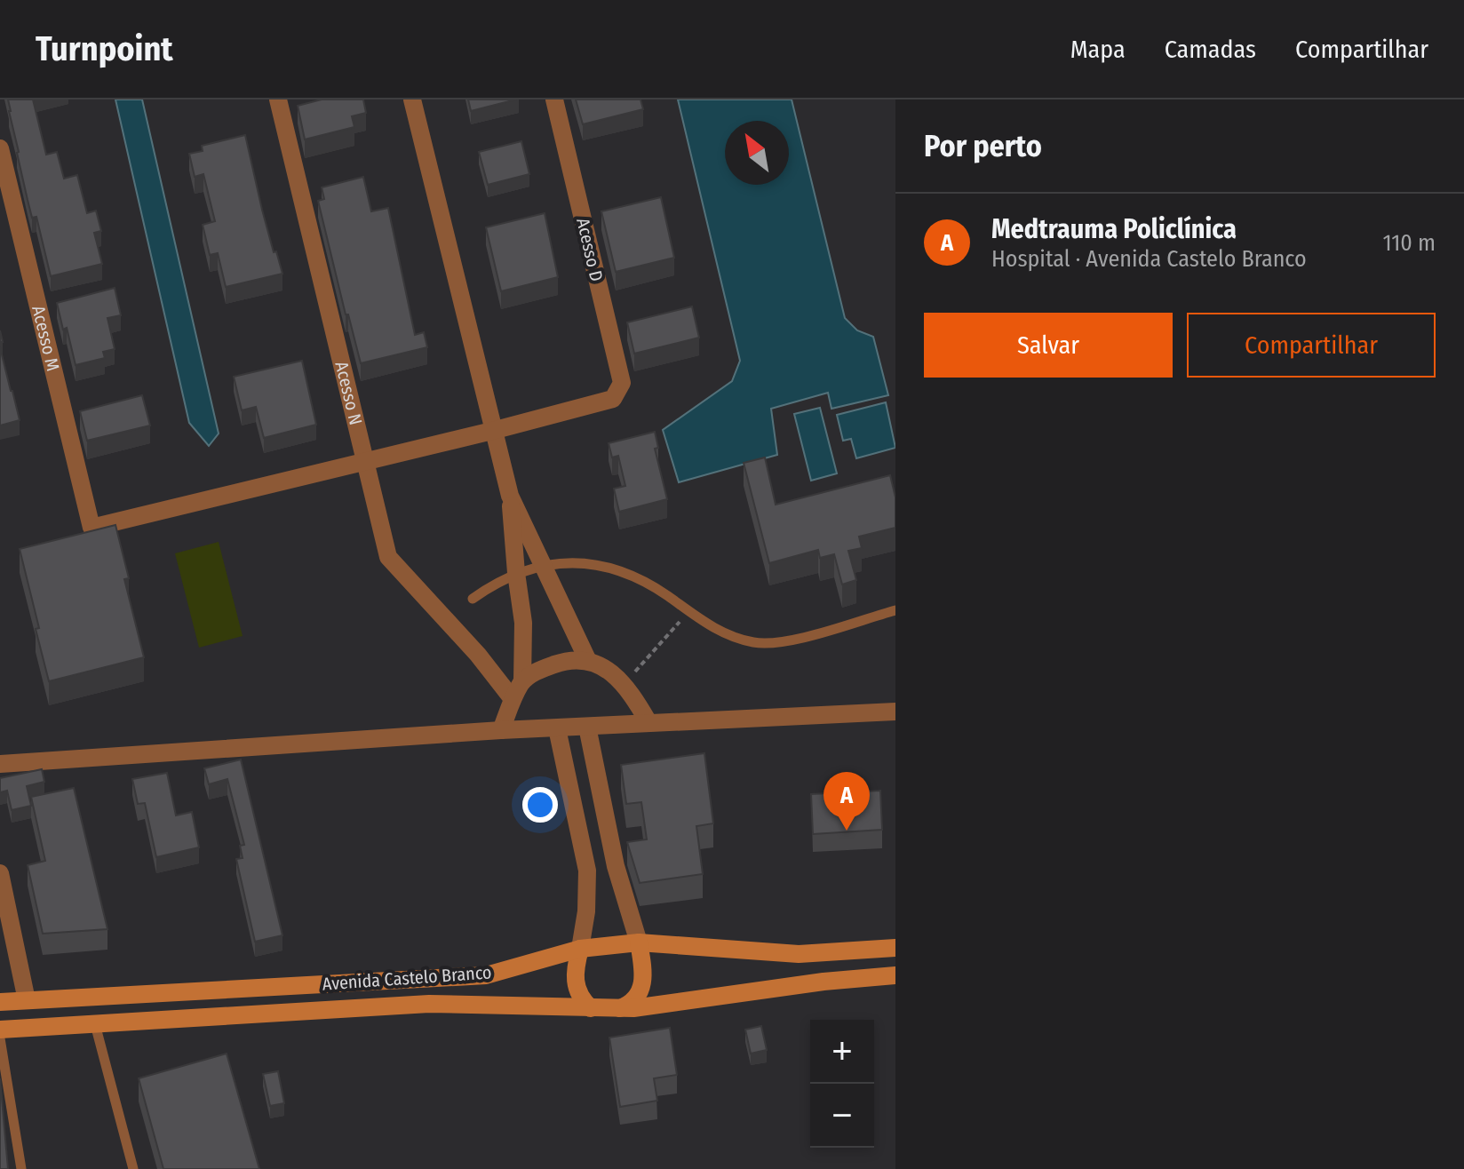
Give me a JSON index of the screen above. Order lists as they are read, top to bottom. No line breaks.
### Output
{"streets":{"main road":["Avenida Castelo Branco"],"street":["Acesso D","Acesso M","Acesso N"]},"crossings":[["Acesso M","Acesso N"]],"north":"top left","page":{"header":"Turnpoint","nav":["Mapa","Camadas","Compartilhar"],"heading":"Por perto","list":[{"mark":"A","name":"Medtrauma Policlínica","note":"Hospital · Avenida Castelo Branco","value":"110 m"}],"buttons":["Salvar","Compartilhar"],"pins":"A","map_buttons":["+","−"]}}
